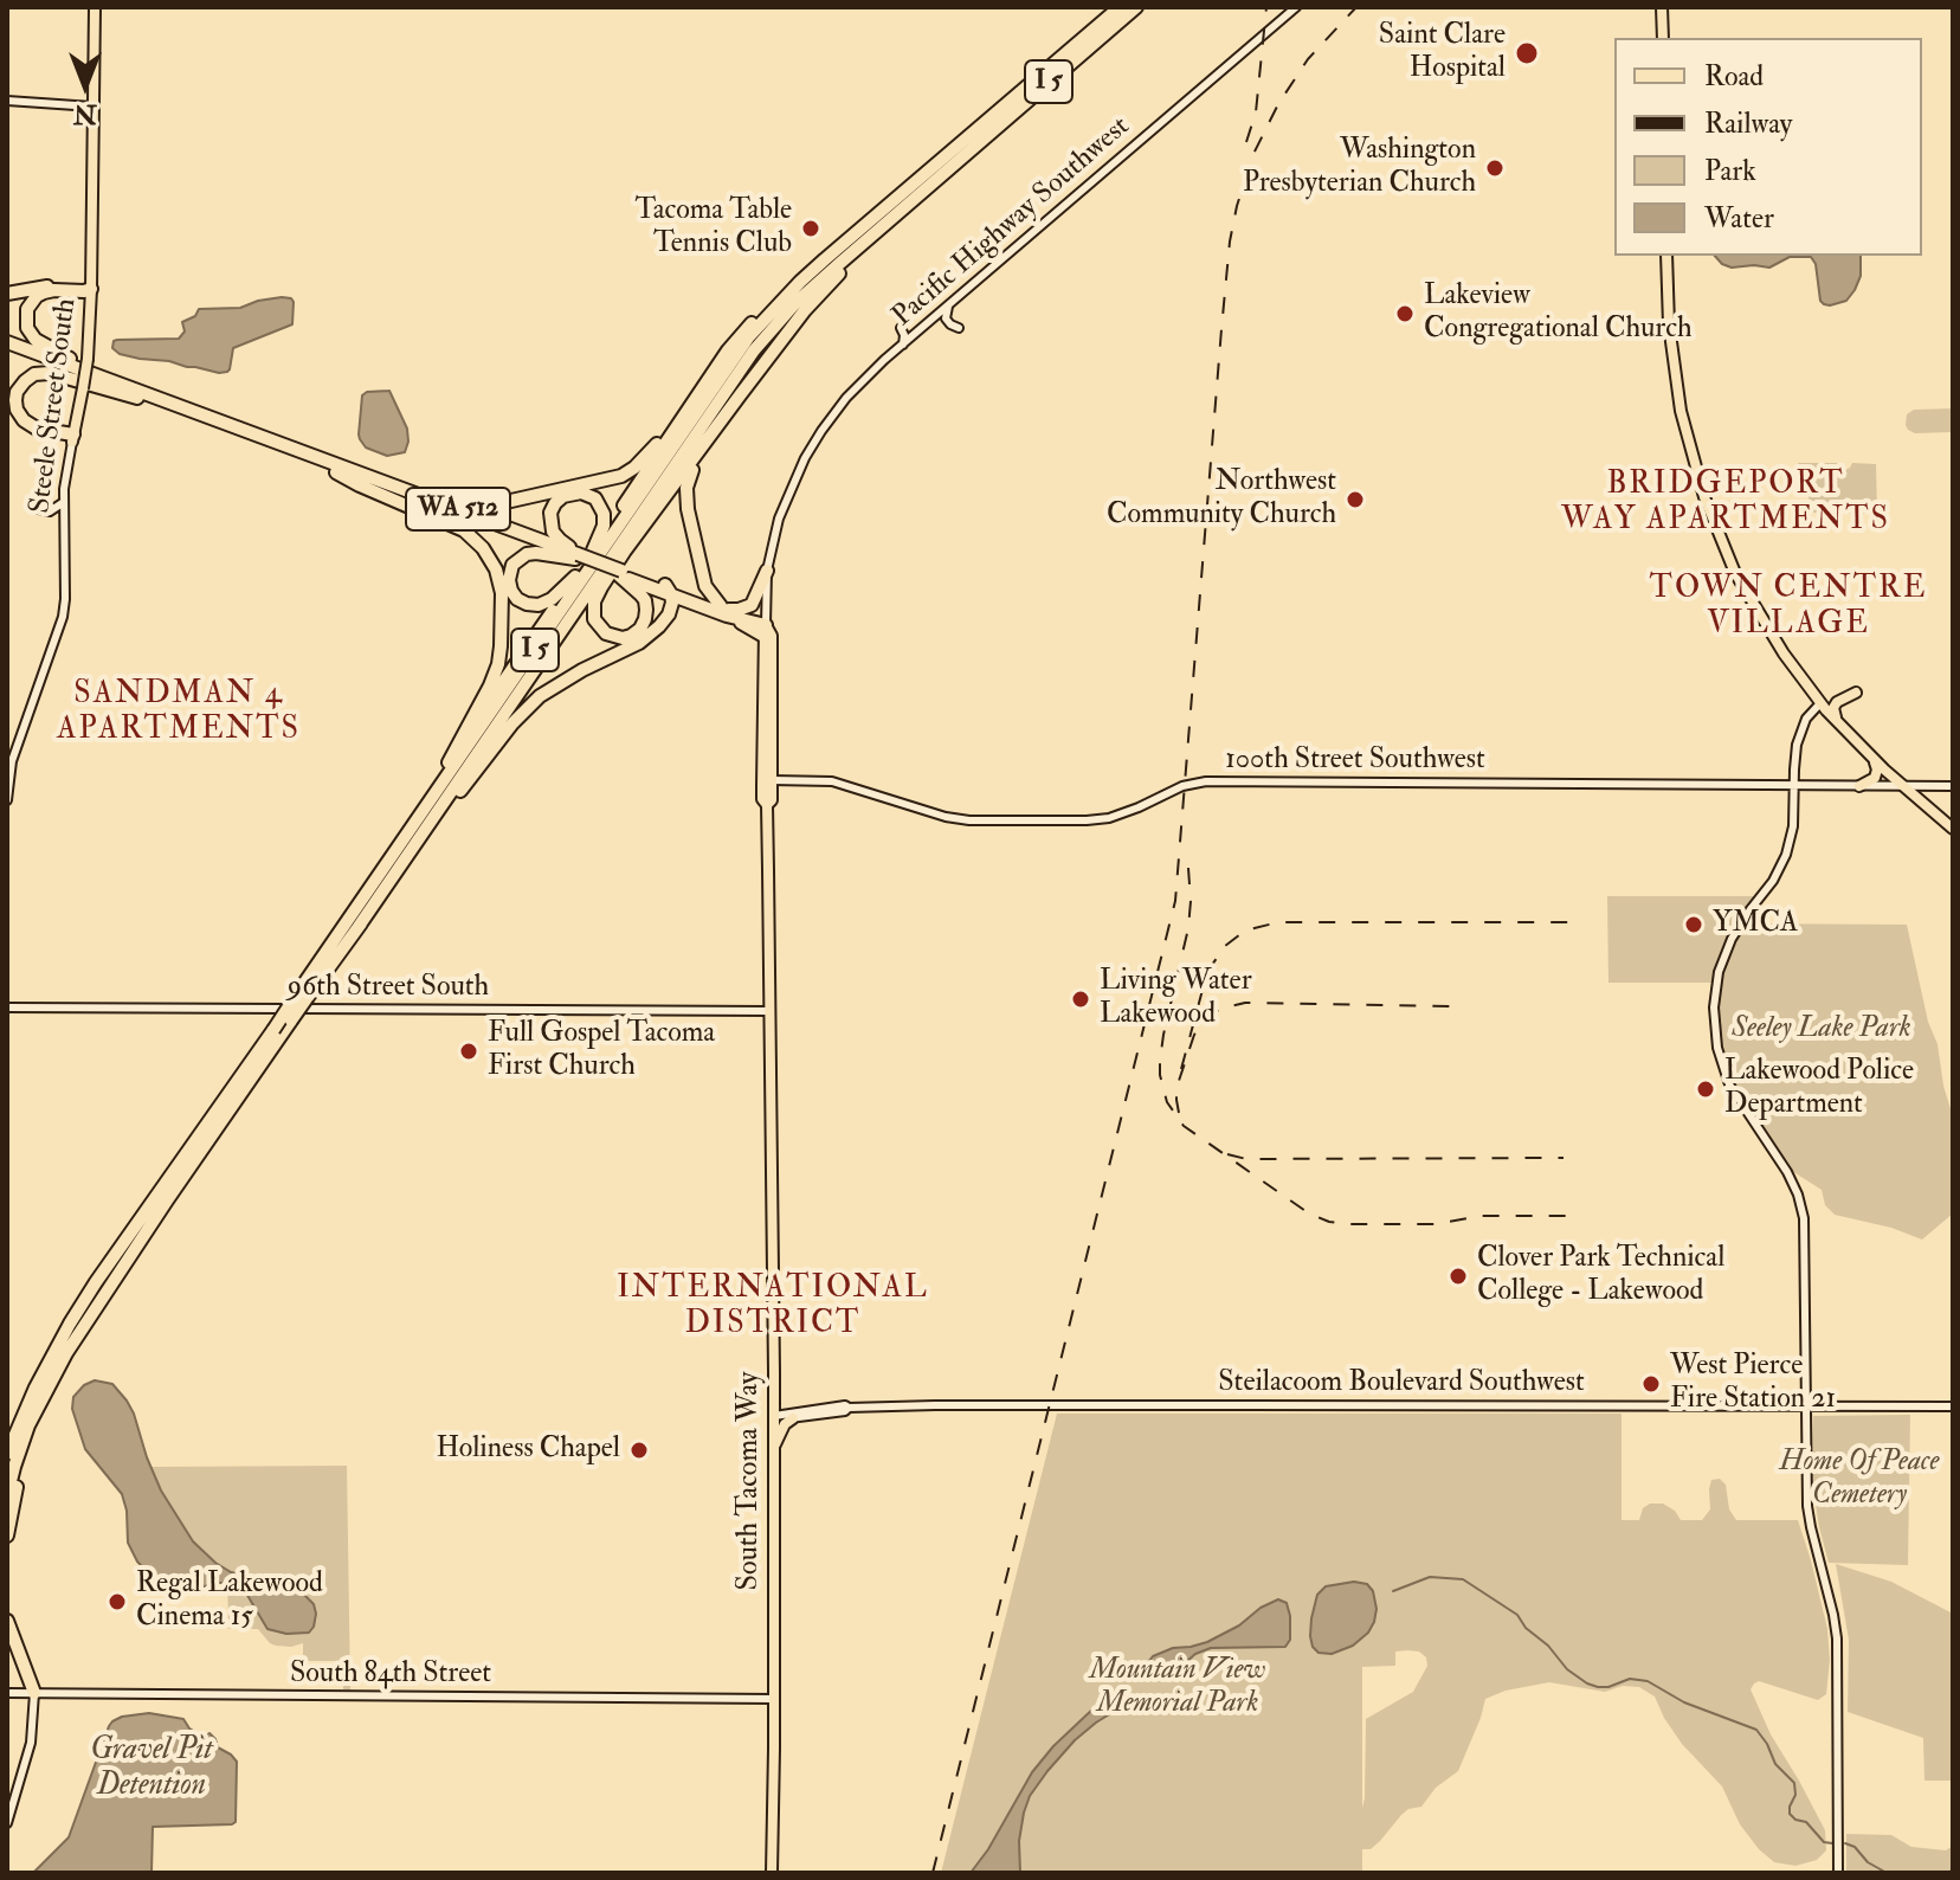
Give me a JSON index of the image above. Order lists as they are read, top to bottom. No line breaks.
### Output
{"streets":{"highway":["I 5","WA 512"],"main road":["Pacific Highway Southwest","Steele Street South","100th Street Southwest","96th Street South","Steilacoom Boulevard Southwest","South Tacoma Way","South 84th Street"]},"crossings":[["Pacific Highway Southwest","South Tacoma Way"],["WA 512","South Tacoma Way"],["100th Street Southwest","South Tacoma Way"],["96th Street South","South Tacoma Way"],["Steilacoom Boulevard Southwest","South Tacoma Way"],["South Tacoma Way","South 84th Street"]],"districts":["BRIDGEPORT WAY APARTMENTS","TOWN CENTRE VILLAGE","SANDMAN 4 APARTMENTS","INTERNATIONAL DISTRICT"],"water":["Gravel Pit Detention"],"parks":["Seeley Lake Park","Home Of Peace Cemetery","Mountain View Memorial Park"],"places":["Saint Clare Hospital","Washington Presbyterian Church","Tacoma Table Tennis Club","Lakeview Congregational Church","Northwest Community Church","YMCA","Living Water Lakewood","Full Gospel Tacoma First Church","Lakewood Police Department","Clover Park Technical College - Lakewood","West Pierce Fire Station 21","Holiness Chapel","Regal Lakewood Cinema 15"],"legend":["Road","Railway","Park","Water"],"north":"bottom"}
